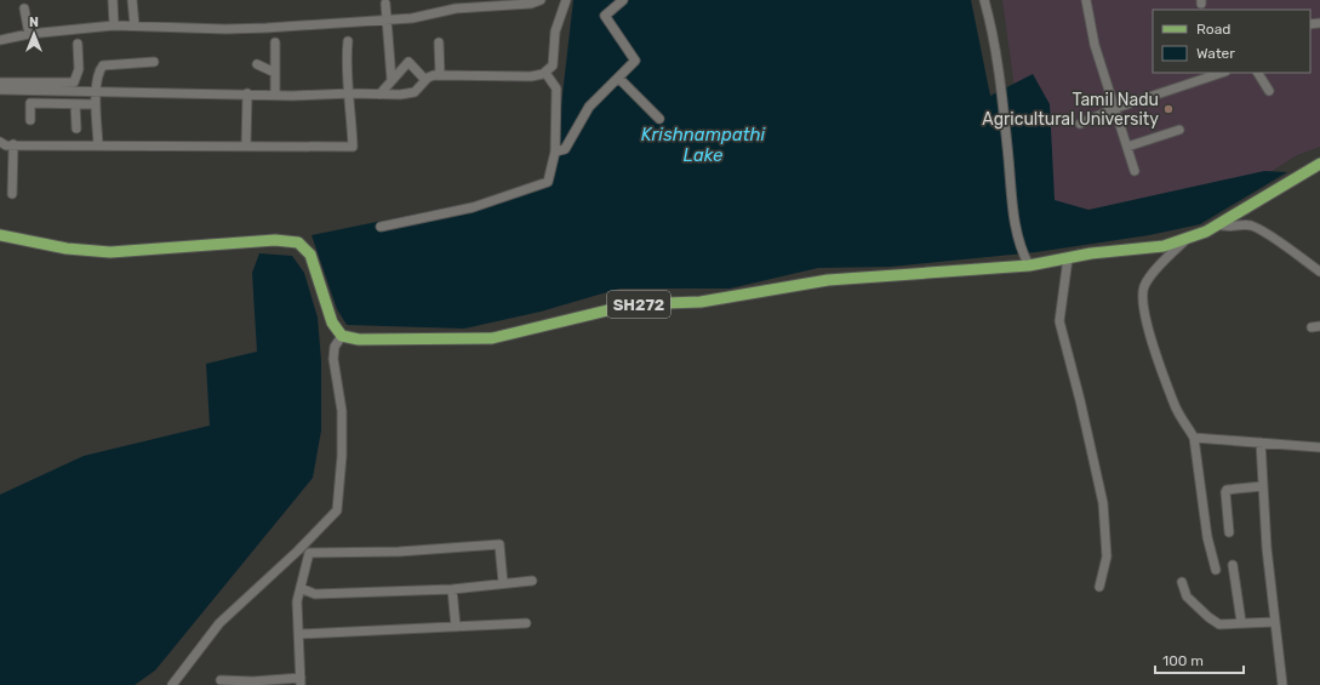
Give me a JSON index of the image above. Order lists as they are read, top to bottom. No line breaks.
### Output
{"streets":{"main road":["SH272"]},"water":["Krishnampathi Lake"],"places":["Tamil Nadu Agricultural University"],"legend":["Road","Water"],"scale_bar":"100 m","north":"top"}
